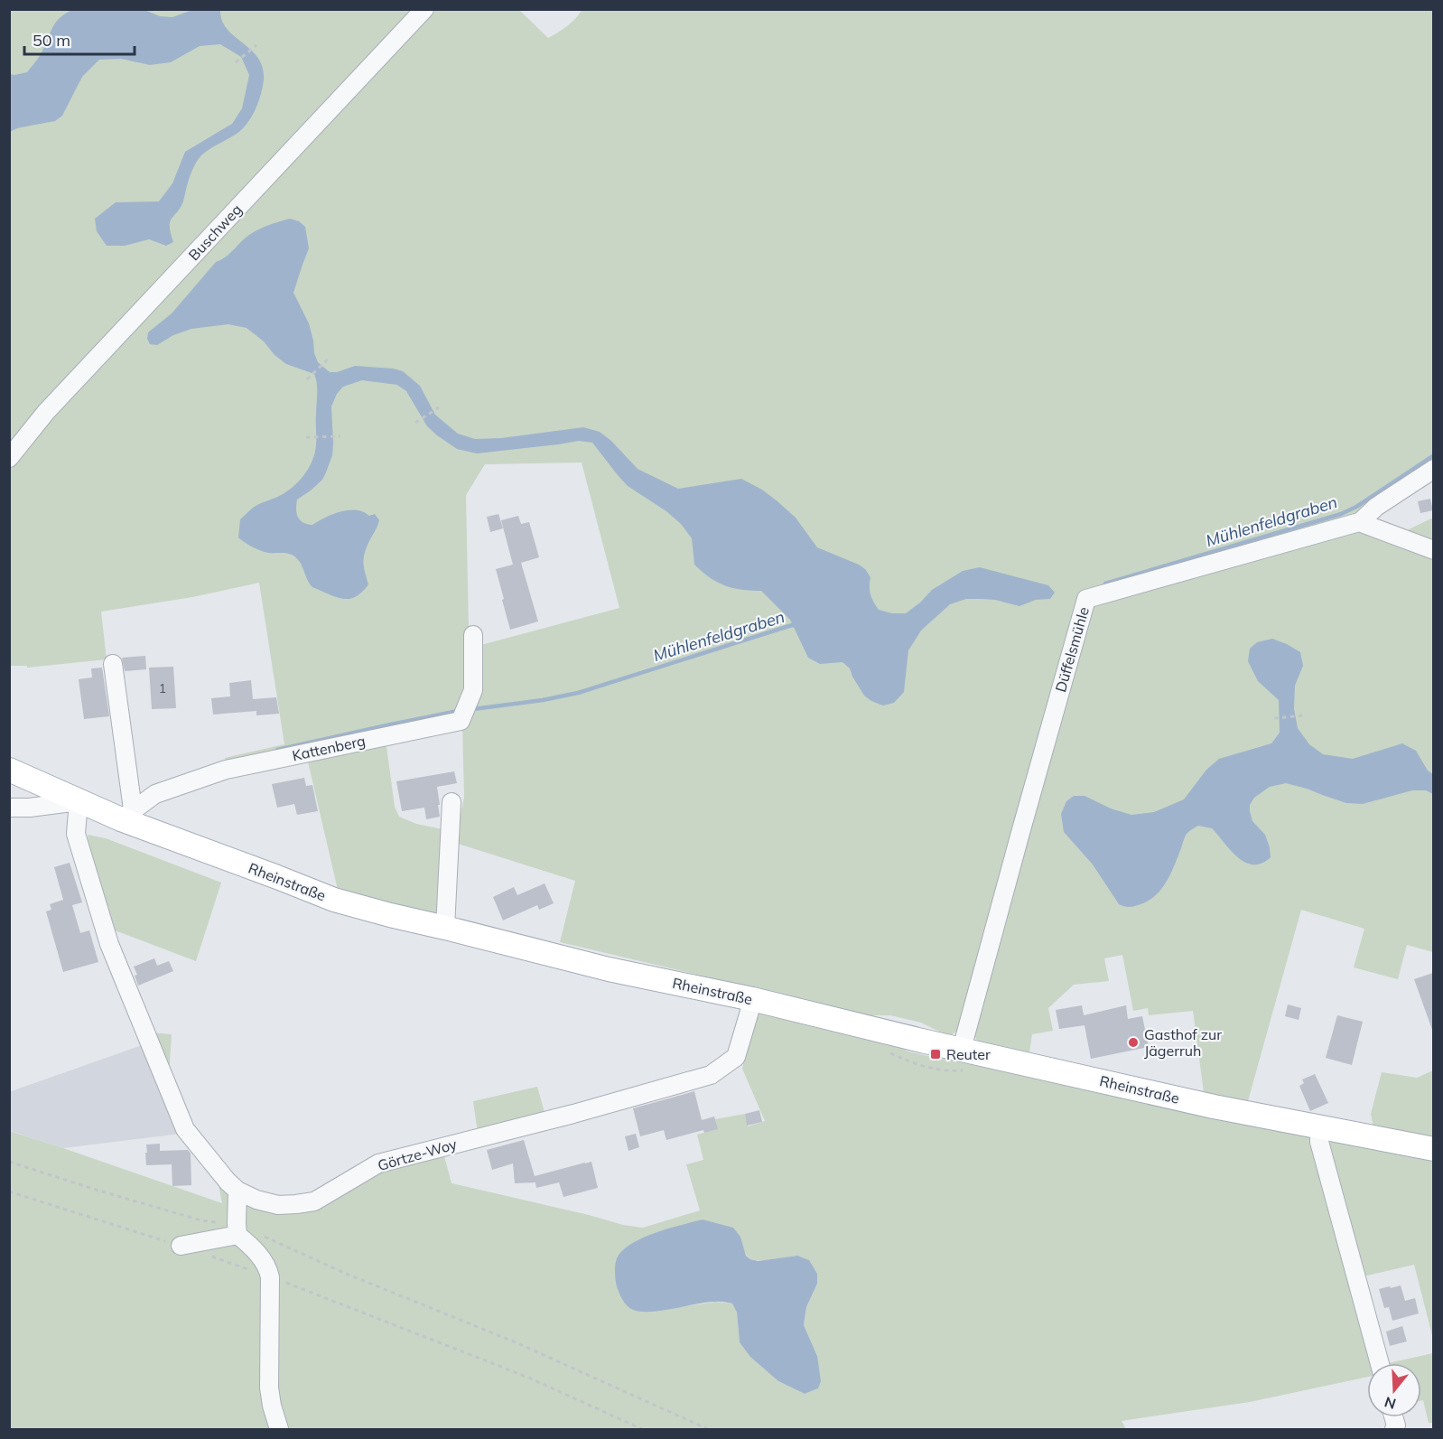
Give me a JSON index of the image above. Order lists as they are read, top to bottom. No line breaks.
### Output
{"streets":{"main road":["Rheinstraße"],"street":["Buschweg","Düffelsmühle","Kattenberg","Görtze-Woy"]},"crossings":[["Düffelsmühle","Rheinstraße"],["Kattenberg","Rheinstraße"],["Rheinstraße","Görtze-Woy"]],"water":["Mühlenfeldgraben"],"places":{"other":["Gasthof zur Jägerruh"],"transit":["Reuter"]},"house_numbers":["1"],"scale_bar":"50 m","north":"bottom"}
